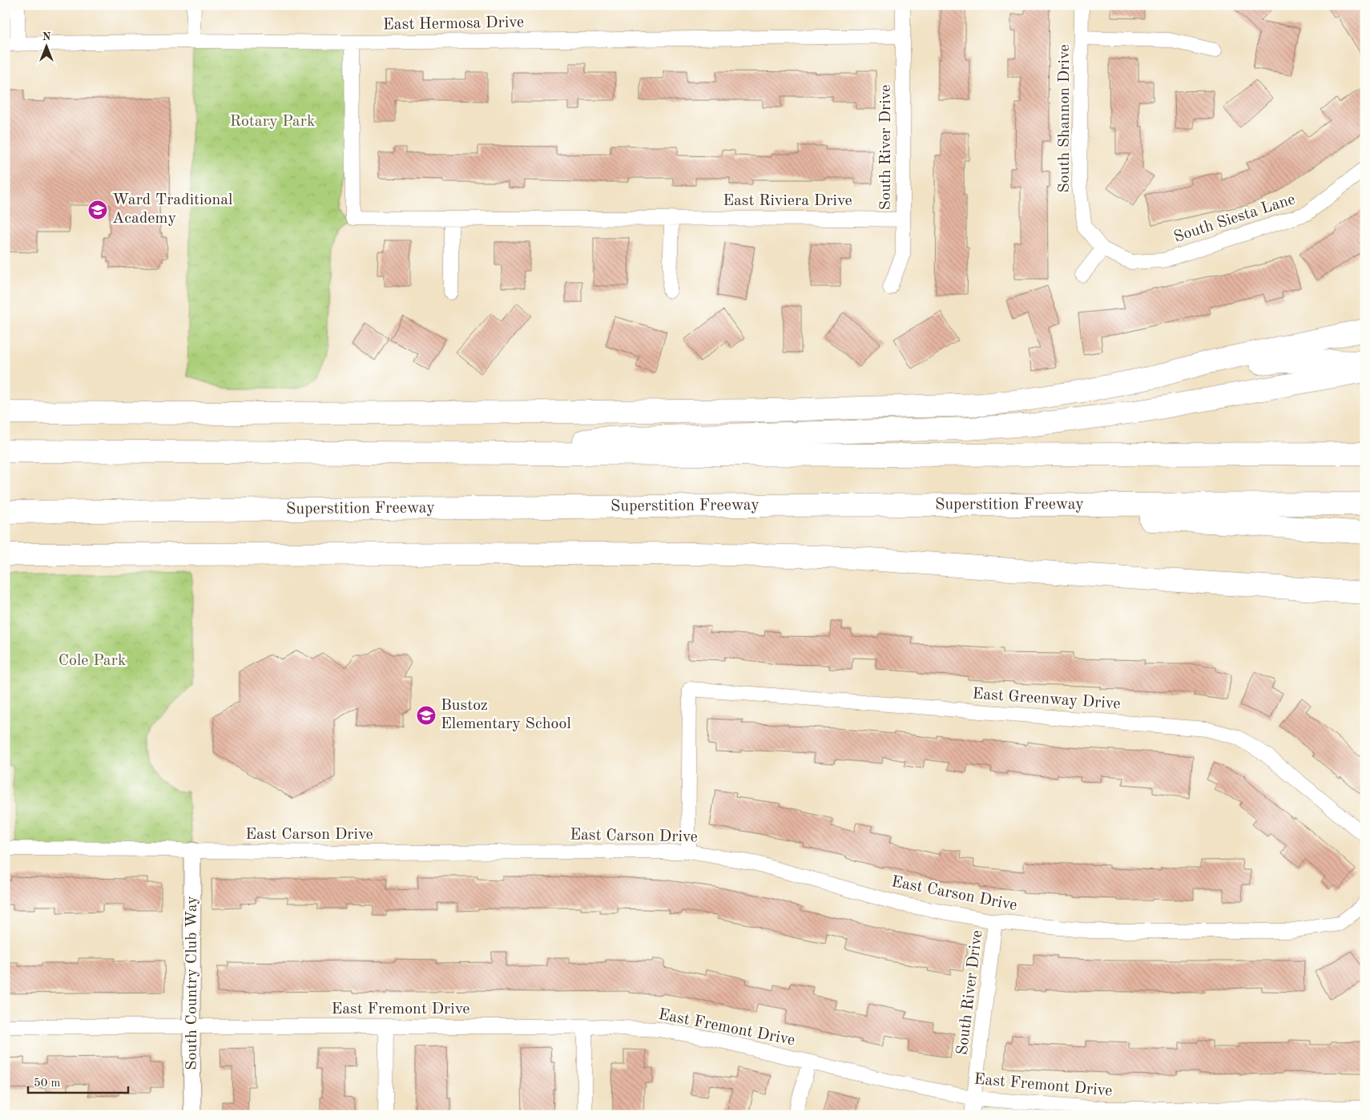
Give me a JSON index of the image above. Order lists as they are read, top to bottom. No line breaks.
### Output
{"streets":{"highway":["Superstition Freeway"],"street":["East Hermosa Drive","South Shannon Drive","South River Drive","East Riviera Drive","South Siesta Lane","East Greenway Drive","East Carson Drive","South Country Club Way","East Fremont Drive"]},"crossings":[["East Hermosa Drive","South River Drive"],["East Hermosa Drive","East Riviera Drive"],["South Shannon Drive","South Siesta Lane"],["South River Drive","East Riviera Drive"],["South River Drive","East Carson Drive"],["South River Drive","East Fremont Drive"],["East Greenway Drive","East Carson Drive"],["East Carson Drive","South Country Club Way"],["South Country Club Way","East Fremont Drive"]],"parks":["Rotary Park","Cole Park"],"places":{"school or university":["Ward Traditional Academy","Bustoz Elementary School"]},"scale_bar":"50 m","north":"top"}
